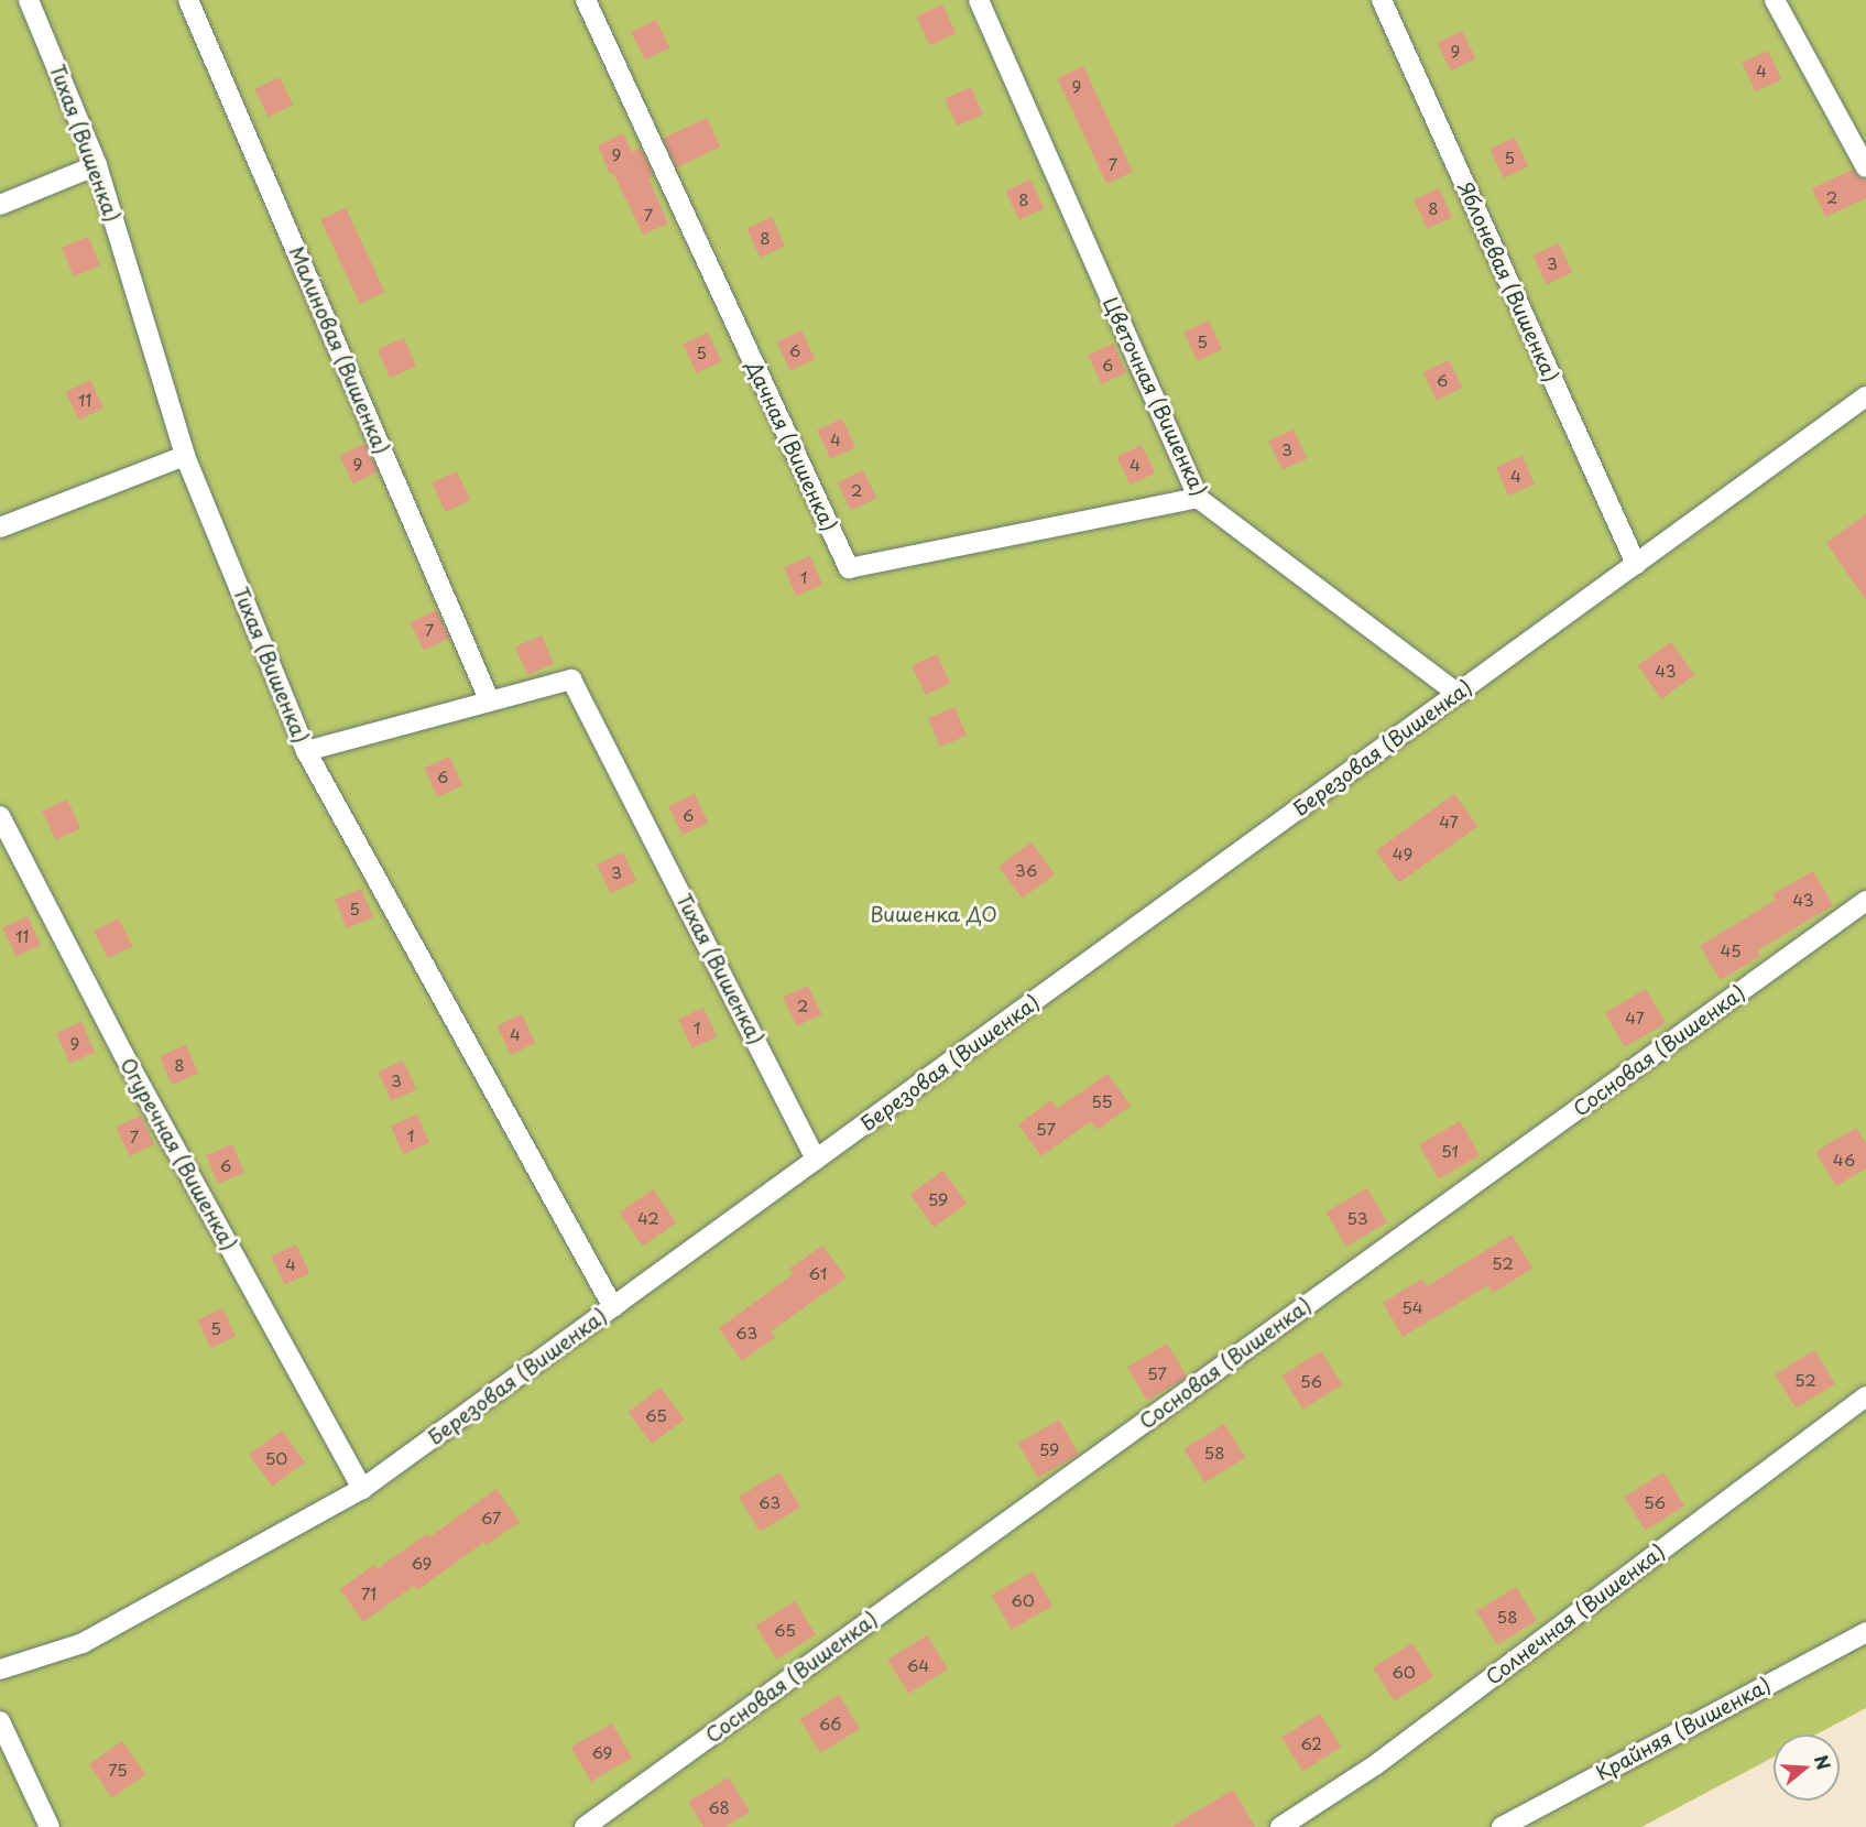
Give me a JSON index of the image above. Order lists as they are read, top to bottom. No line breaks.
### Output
{"streets":{"lane":["Тихая (Вишенка)","Яблоневая (Вишенка)","Малиновая (Вишенка)","Цветочная (Вишенка)","Дачная (Вишенка)","Березовая (Вишенка)","Сосновая (Вишенка)","Огуречная (Вишенка)","Солнечная (Вишенка)","Крайняя (Вишенка)"]},"crossings":[["Тихая (Вишенка)","Малиновая (Вишенка)"],["Тихая (Вишенка)","Березовая (Вишенка)"],["Яблоневая (Вишенка)","Березовая (Вишенка)"],["Цветочная (Вишенка)","Дачная (Вишенка)"],["Цветочная (Вишенка)","Березовая (Вишенка)"],["Березовая (Вишенка)","Огуречная (Вишенка)"]],"parks":["Вишенка ДО"],"house_numbers":["9","4","9","9","5","7","2","8","8","7","8","3","5","6","5","6","6","11","4","3","9","4","4","2","1","7","43","6","6","47","49","36","3","43","5","11","45","2","47","1","4","9","8","3","55","57","1","7","51","46","6","59","42","53","52","4","61","54","5","63","57","52","56","65","59","58","50","63","56","67","69","71","60","58","65","64","60","66","62","69","75","68"],"north":"right"}
